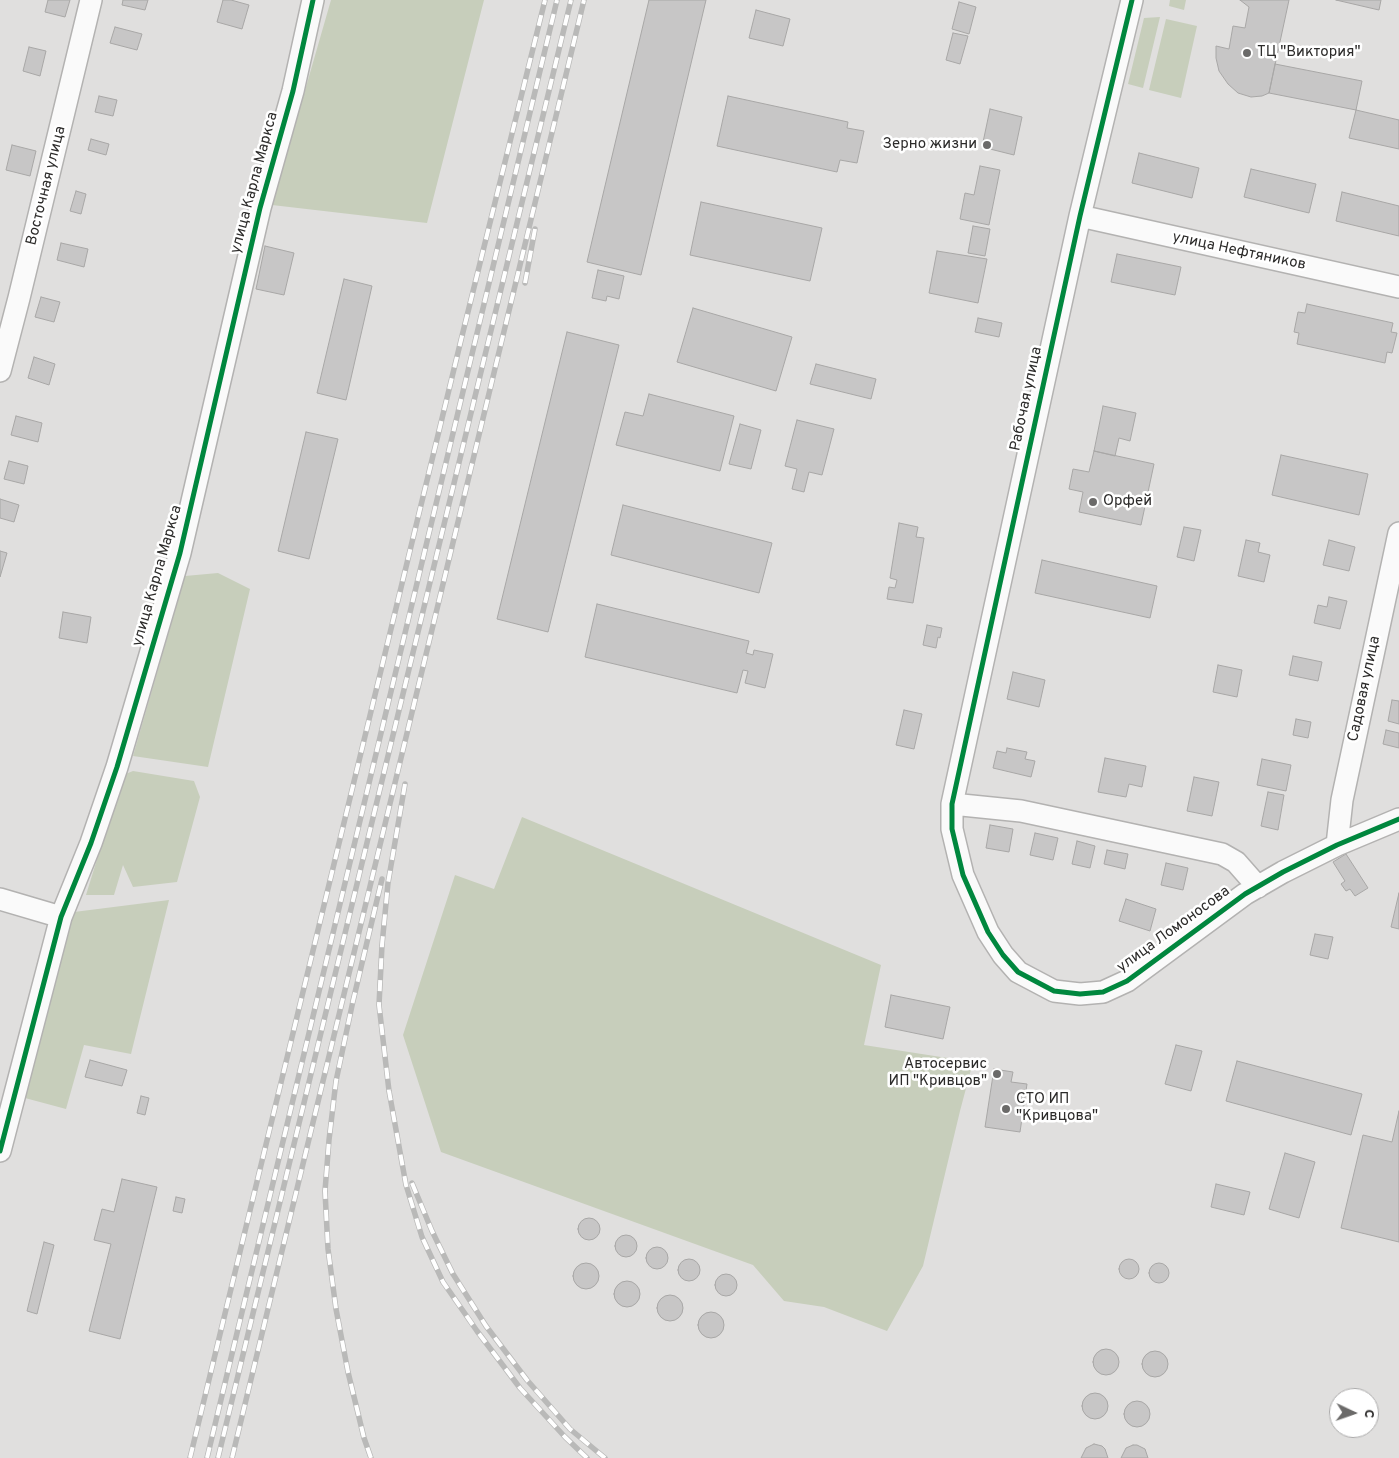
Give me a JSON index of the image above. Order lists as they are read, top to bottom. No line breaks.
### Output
{"streets":{"street":["улица Карла Маркса","Восточная улица","улица Нефтяников","Рабочая улица","Садовая улица","улица Ломоносова"]},"crossings":[["улица Нефтяников","Рабочая улица"],["Рабочая улица","улица Ломоносова"],["Садовая улица","улица Ломоносова"]],"places":["ТЦ \"Виктория\"","Зерно жизни","Орфей","Автосервис ИП \"Кривцов\"","СТО ИП \"Кривцова\""],"north":"right"}
